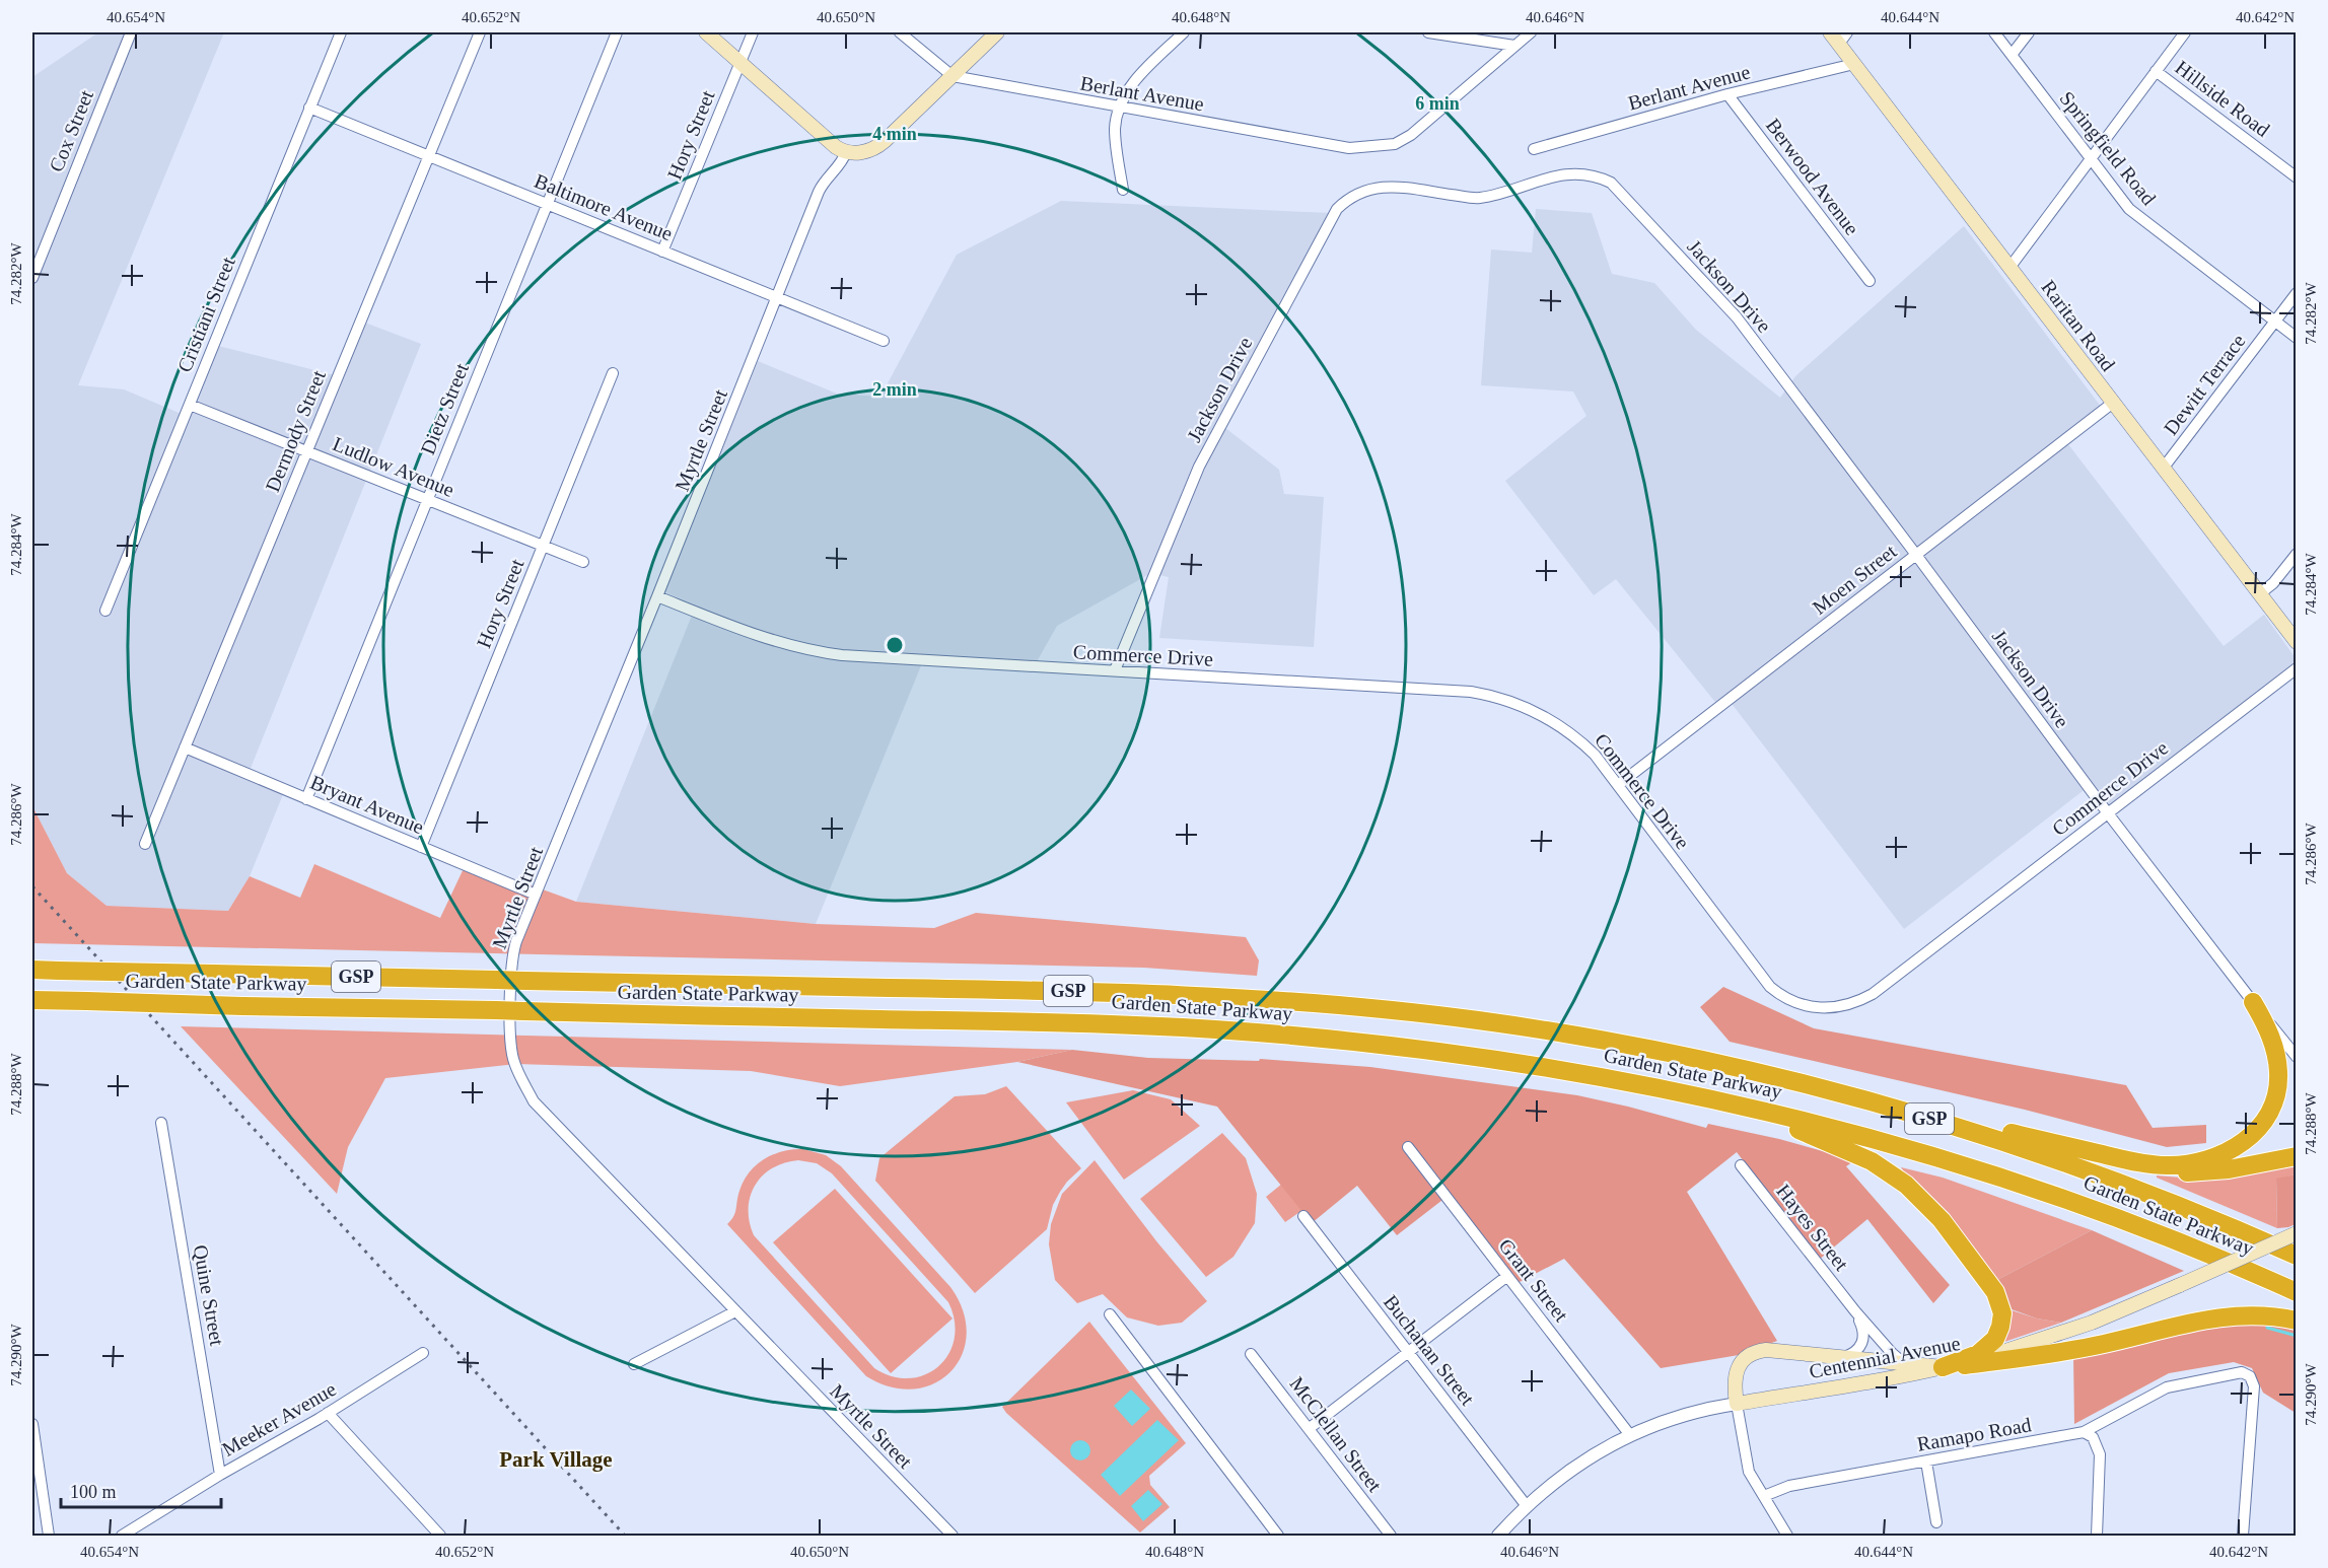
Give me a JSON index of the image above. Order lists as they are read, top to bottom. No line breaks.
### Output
{"streets":{"highway":["GSP","Garden State Parkway"],"main road":["Raritan Road","Centennial Avenue"],"street":["Berlant Avenue","Hillside Road","Cox Street","Hory Street","Springfield Road","Berwood Avenue","Baltimore Avenue","Jackson Drive","Cristiani Street","Dewitt Terrace","Dietz Street","Dermody Street","Myrtle Street","Ludlow Avenue","Moen Street","Commerce Drive","Bryant Avenue","Hayes Street","Grant Street","Quine Street","Buchanan Street","Meeker Avenue","McClellan Street","Ramapo Road"]},"crossings":[["Berlant Avenue","Berwood Avenue"],["Berlant Avenue","Raritan Road"],["Hory Street","Baltimore Avenue"],["Hory Street","Ludlow Avenue"],["Hory Street","Bryant Avenue"],["Springfield Road","Dewitt Terrace"],["Baltimore Avenue","Cristiani Street"],["Baltimore Avenue","Dietz Street"],["Baltimore Avenue","Dermody Street"],["Baltimore Avenue","Myrtle Street"],["Jackson Drive","Moen Street"],["Jackson Drive","Commerce Drive"],["Cristiani Street","Ludlow Avenue"],["Raritan Road","Dewitt Terrace"],["Raritan Road","Moen Street"],["Dietz Street","Ludlow Avenue"],["Dietz Street","Bryant Avenue"],["Dermody Street","Ludlow Avenue"],["Dermody Street","Bryant Avenue"],["Myrtle Street","Commerce Drive"],["Myrtle Street","Bryant Avenue"],["Moen Street","Commerce Drive"],["Grant Street","Centennial Avenue"],["Quine Street","Meeker Avenue"],["Buchanan Street","Centennial Avenue"]],"districts":["Park Village"],"scale_bar":"100 m","coordinates":["40.654°N","40.652°N","40.650°N","40.648°N","40.646°N","40.644°N","40.642°N","74.282°W","74.284°W","74.286°W","74.288°W","74.290°W"],"rings":["6 min","4 min","2 min"]}
